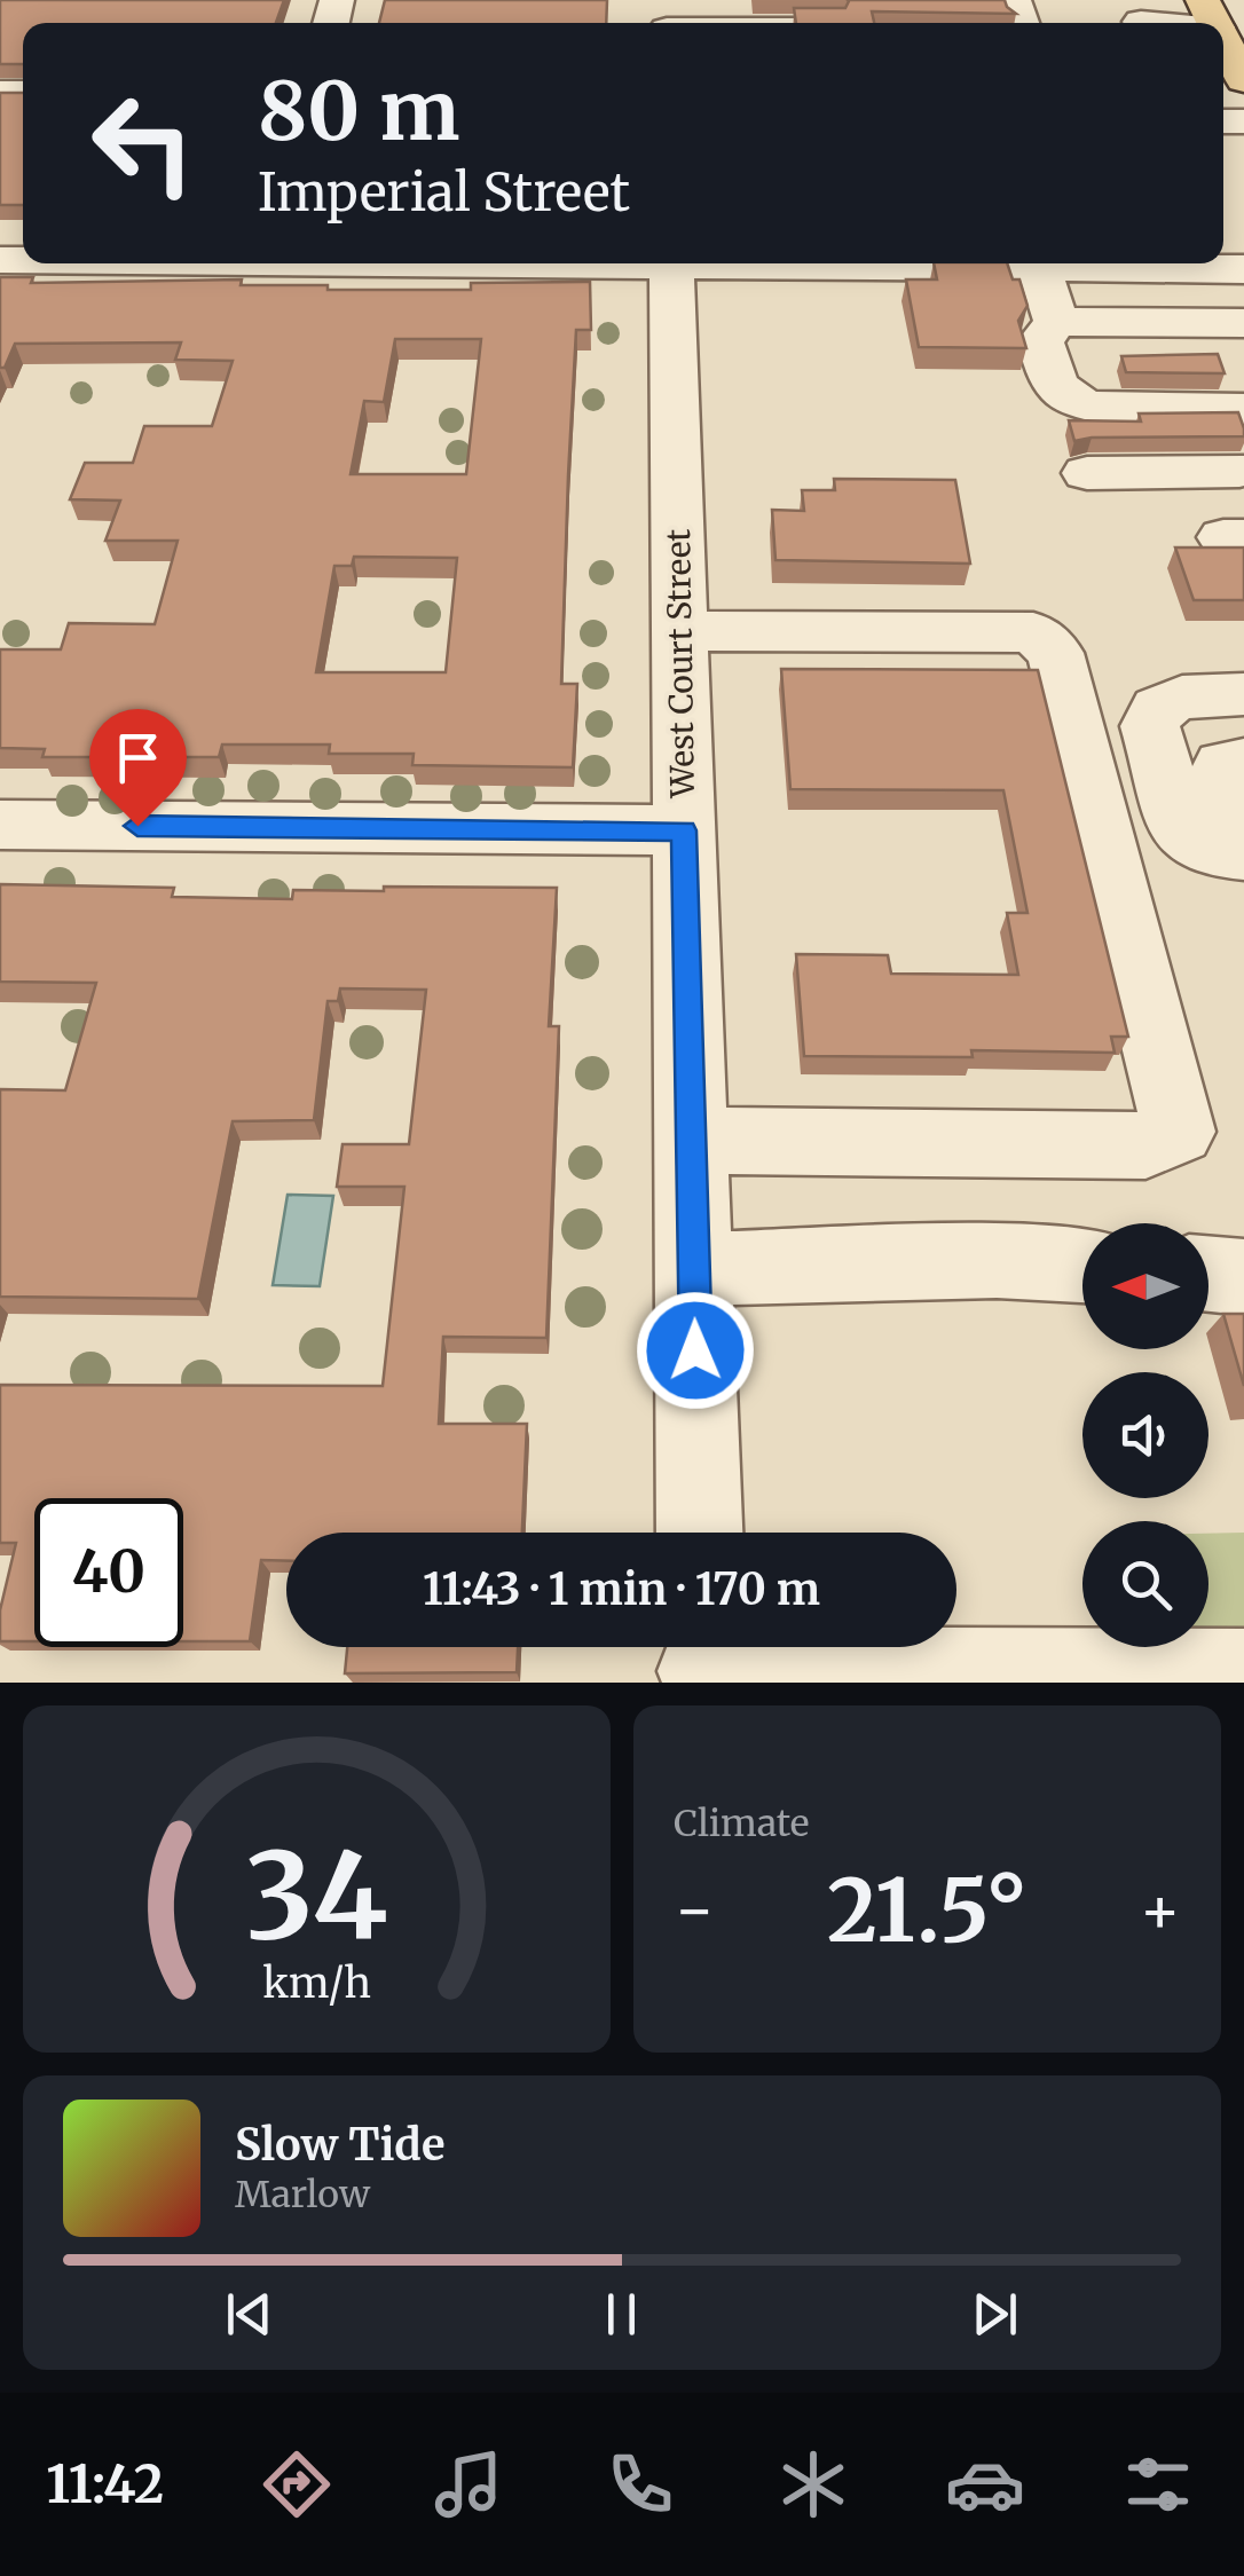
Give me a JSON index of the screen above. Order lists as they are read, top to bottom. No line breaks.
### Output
{"streets":{"street":["West Court Street"]},"north":"left","page":{"turn":["80 m","Imperial Street"],"limit":"40","trip":"11:43 · 1 min · 170 m","tile":"Climate","heat":["−","21.5°","+"],"song":["Slow Tide","Marlow"],"tabs":"11:42","gauge":["34","km/h"]}}
